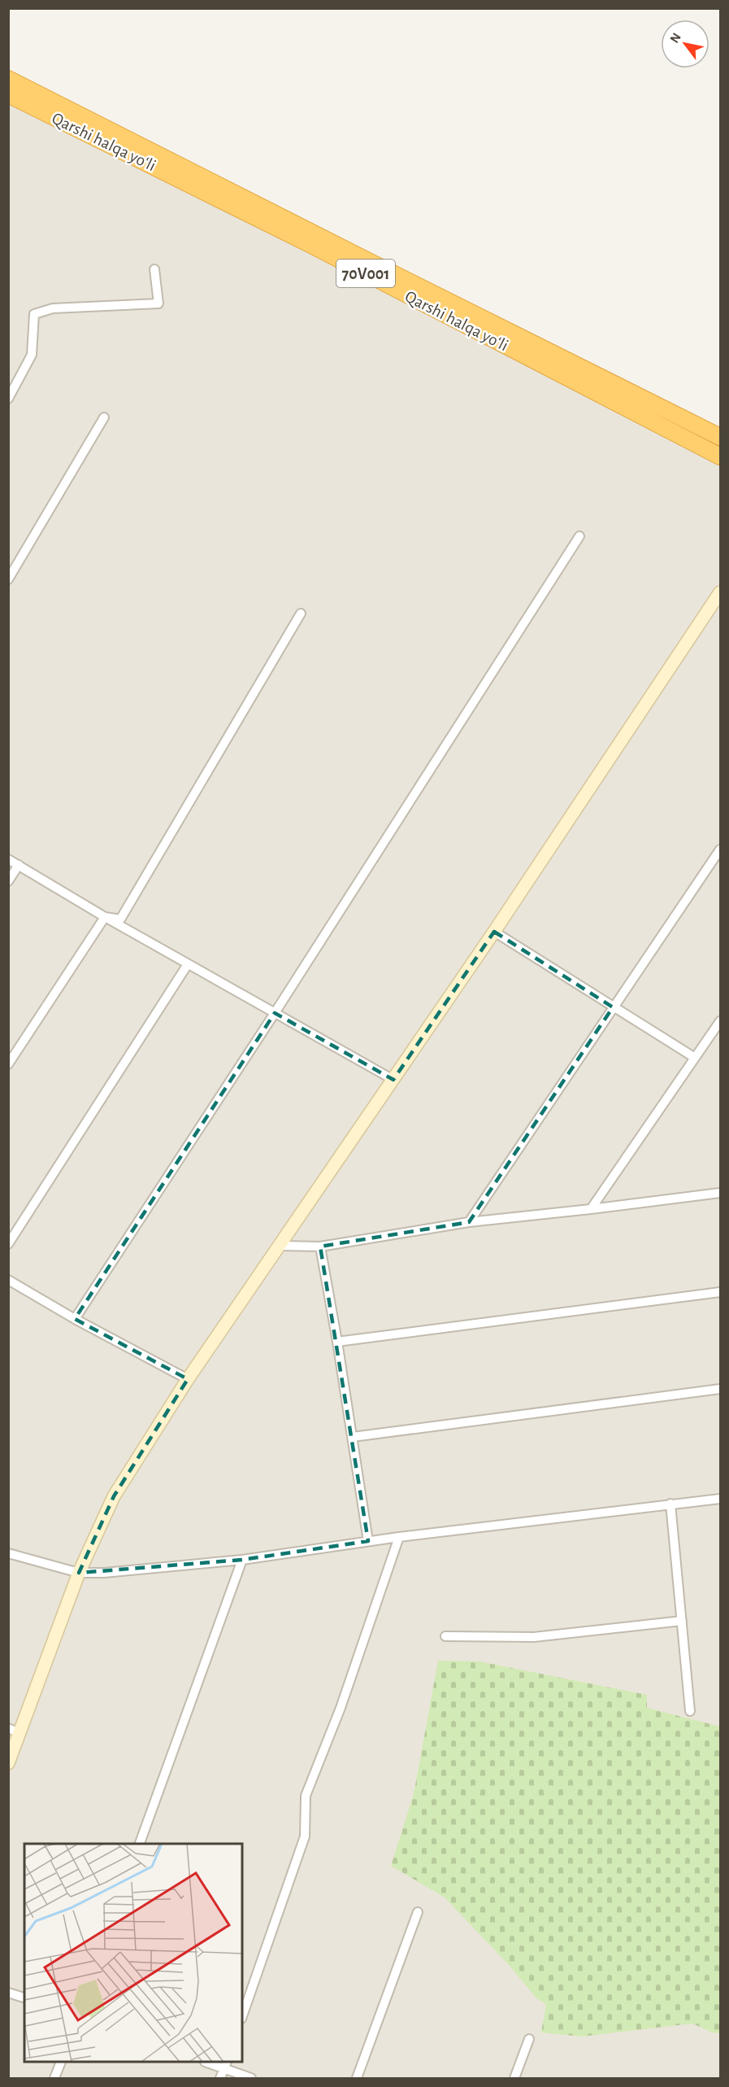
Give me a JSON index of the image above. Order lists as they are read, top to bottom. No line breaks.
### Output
{"streets":{"highway":["Qarshi halqa yoʻli","70V001"]},"north":"top left"}
